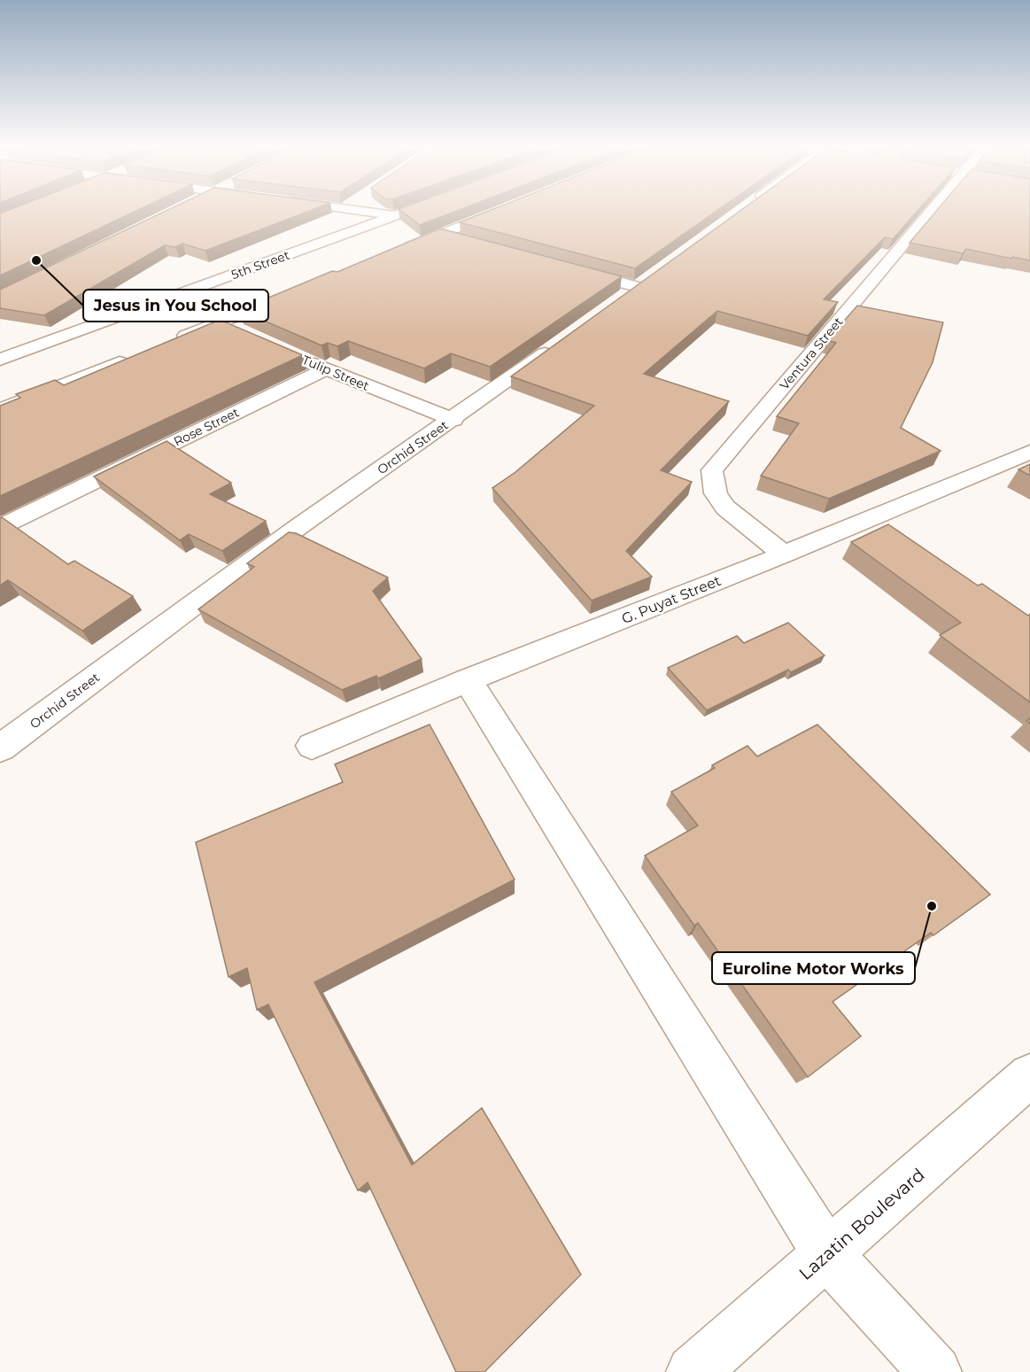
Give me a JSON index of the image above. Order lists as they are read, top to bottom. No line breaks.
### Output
{"streets":{"main road":["5th Street","Ventura Street","Tulip Street","Rose Street","Orchid Street","G. Puyat Street","Lazatin Boulevard"]},"crossings":[["Ventura Street","G. Puyat Street"],["Tulip Street","Rose Street"],["Tulip Street","Orchid Street"]],"places":["Jesus in You School","Euroline Motor Works"]}
